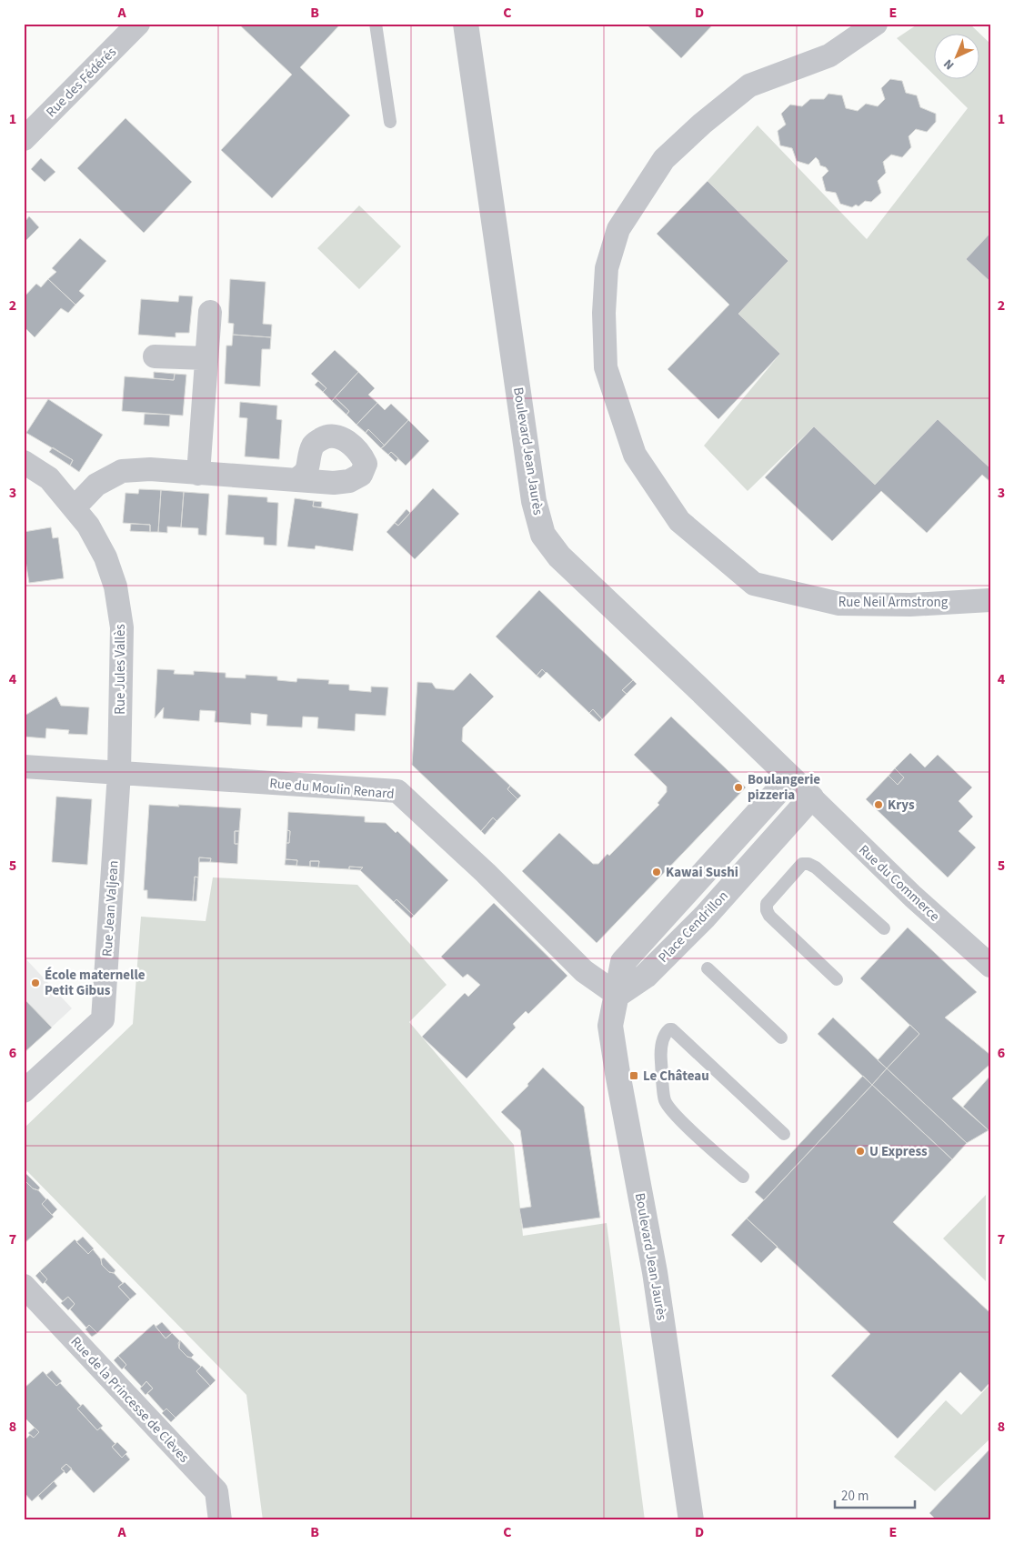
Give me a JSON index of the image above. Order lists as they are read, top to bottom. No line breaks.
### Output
{"streets":{"street":["Rue des Fédérés","Boulevard Jean Jaurès","Rue Neil Armstrong","Rue Jules Vallès","Rue du Moulin Renard","Rue du Commerce","Rue Jean Valjean","Place Cendrillon","Rue de la Princesse de Clèves"]},"crossings":[["Boulevard Jean Jaurès","Rue du Moulin Renard"],["Boulevard Jean Jaurès","Place Cendrillon"],["Rue Jules Vallès","Rue du Moulin Renard"],["Rue Jules Vallès","Rue Jean Valjean"],["Rue du Moulin Renard","Rue Jean Valjean"],["Rue du Moulin Renard","Place Cendrillon"],["Rue du Commerce","Place Cendrillon"]],"places":{"other":["Boulangerie pizzeria","Krys","Kawai Sushi","École maternelle Petit Gibus","U Express"],"transit":["Le Château"]},"scale_bar":"20 m","north":"bottom left","grid":{"columns":["A","B","C","D","E"],"rows":["1","2","3","4","5","6","7","8"]}}
